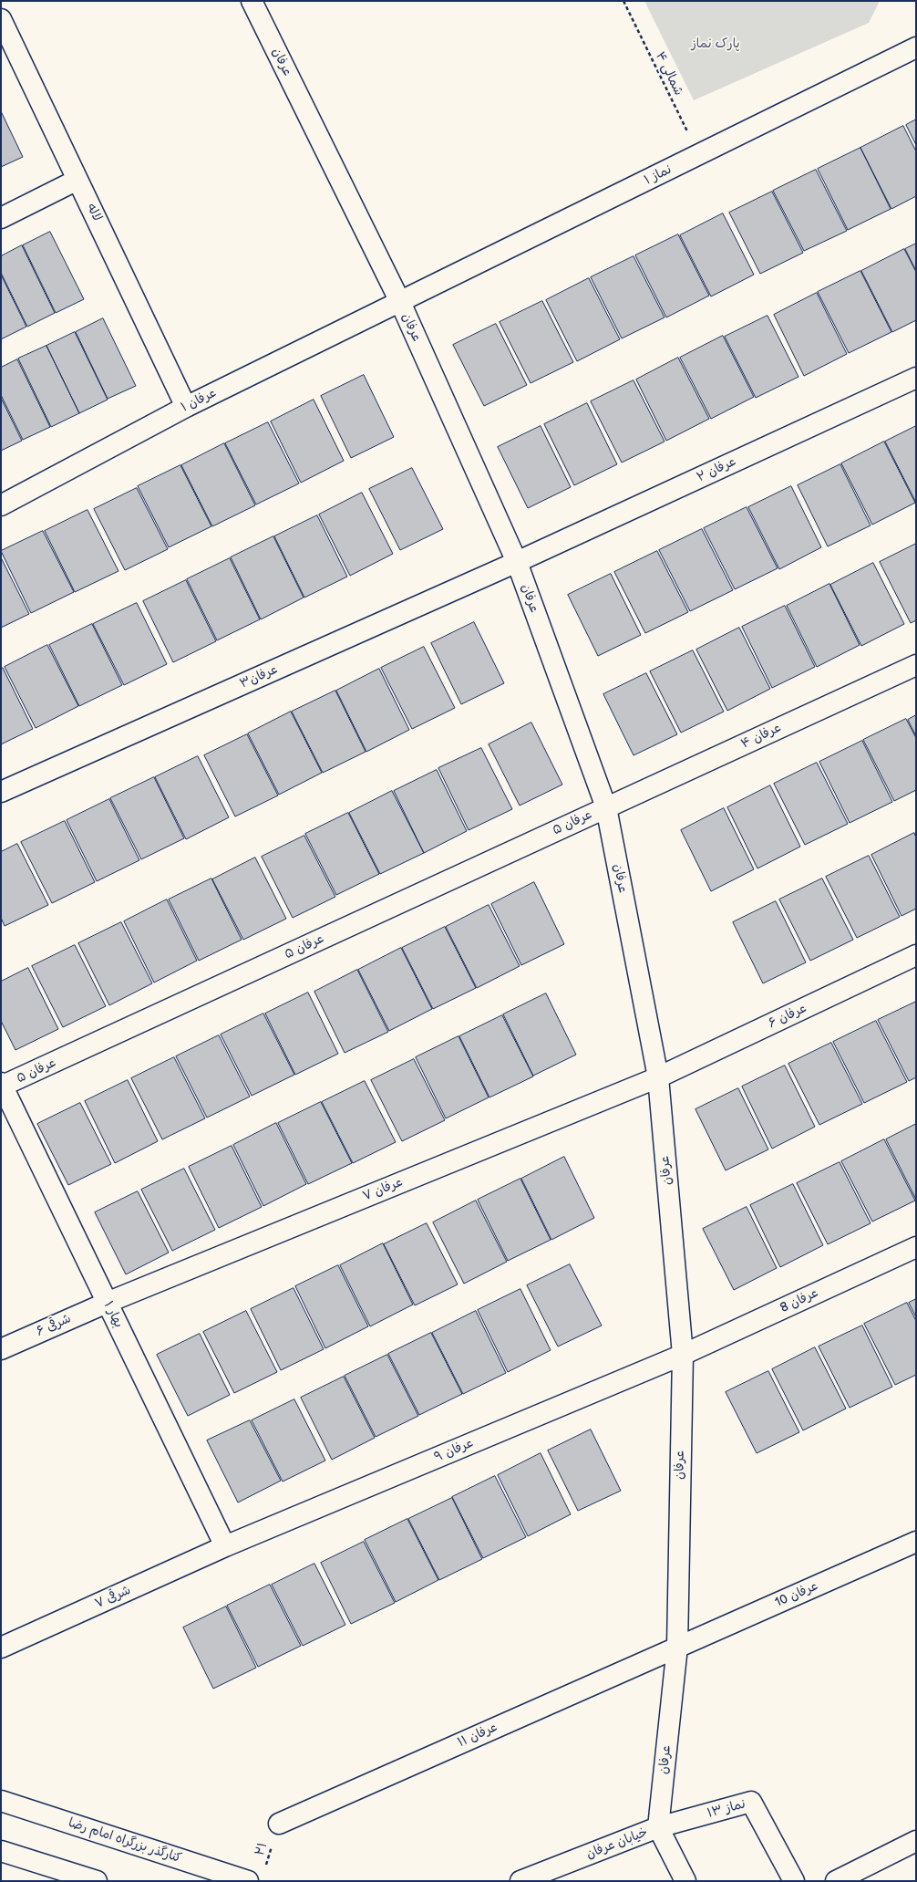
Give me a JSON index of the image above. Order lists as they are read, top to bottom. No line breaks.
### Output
{"streets":{"main road":["عرفان","نماز ۱","لاله","عرفان ۱","عرفان ۲","عرفان۳","عرفان ۴","عرفان ۵","عرفان ۶","عرفان ۷","عرفان 8","بهار ۱","شرقی ۶","عرفان ۹","عرفان 10","شرقی ۷","عرفان ۱۱","نماز ۱۳","کنارگذر بزرگراه امام رضا","خیابان عرفان"],"path":["۴ شمالی","۲۱"]},"crossings":[["عرفان","نماز ۱"],["عرفان","عرفان ۱"],["عرفان","عرفان ۲"],["عرفان","عرفان۳"],["عرفان","عرفان ۴"],["عرفان","عرفان ۵"],["عرفان","عرفان ۶"],["عرفان","عرفان ۷"],["عرفان","عرفان 8"],["عرفان","عرفان ۹"],["عرفان","عرفان 10"],["عرفان","عرفان ۱۱"],["عرفان","نماز ۱۳"],["عرفان","خیابان عرفان"],["۴ شمالی","نماز ۱"],["نماز ۱","عرفان ۱"],["لاله","عرفان ۱"],["عرفان ۲","عرفان۳"],["عرفان ۴","عرفان ۵"],["عرفان ۵","بهار ۱"],["عرفان ۶","عرفان ۷"],["عرفان ۷","بهار ۱"],["عرفان ۷","شرقی ۶"],["عرفان 8","عرفان ۹"],["بهار ۱","شرقی ۶"],["بهار ۱","عرفان ۹"],["بهار ۱","شرقی ۷"],["عرفان ۹","شرقی ۷"],["عرفان 10","عرفان ۱۱"],["عرفان ۱۱","۲۱"],["نماز ۱۳","خیابان عرفان"]],"parks":["پارک نماز"]}
